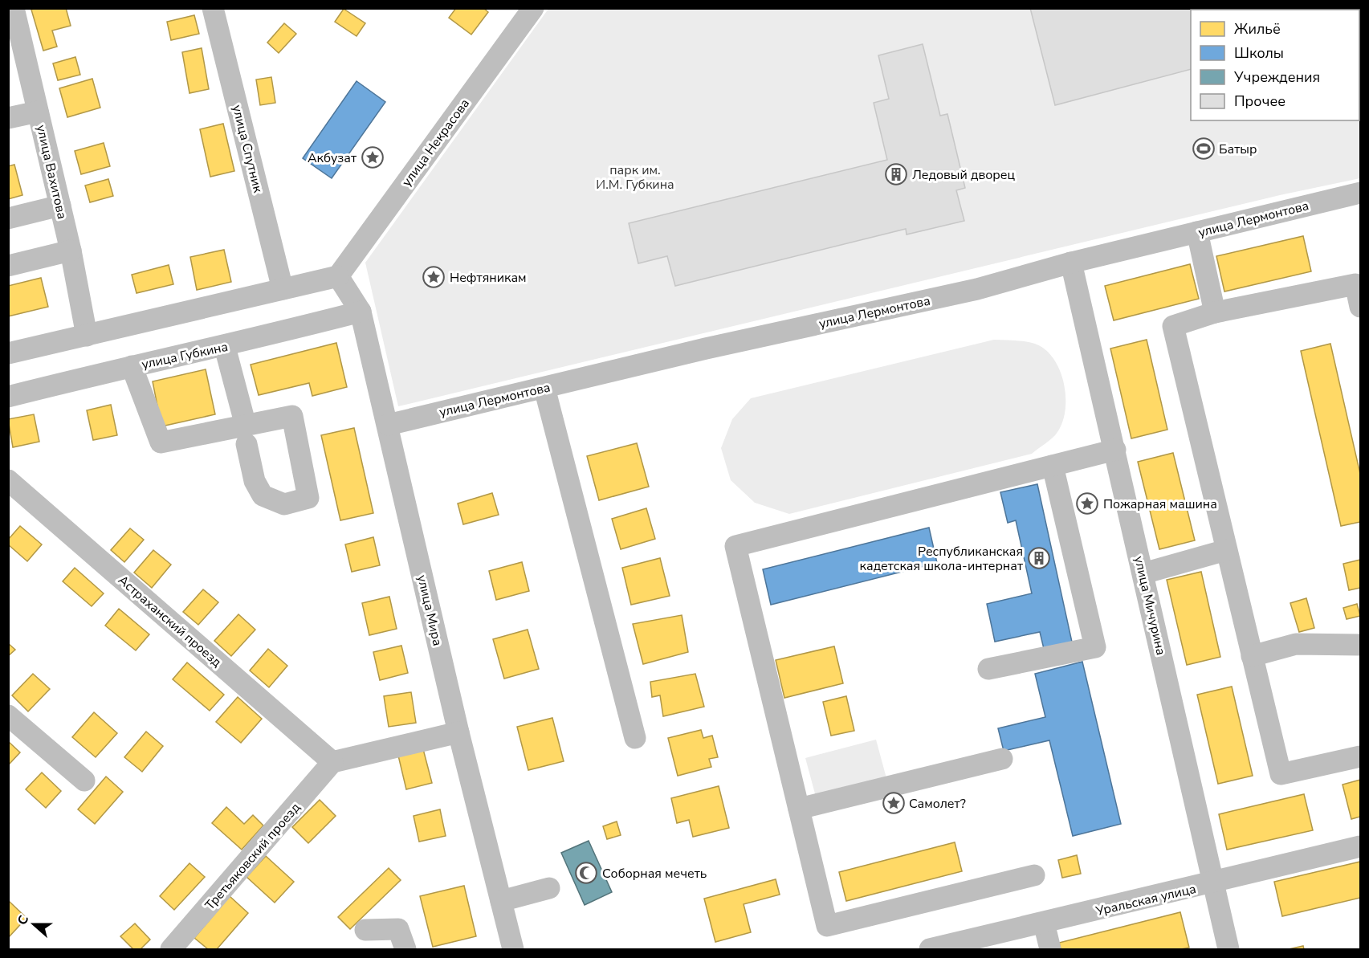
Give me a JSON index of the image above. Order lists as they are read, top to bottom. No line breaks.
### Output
{"streets":{"street":["улица Некрасова","улица Спутник","улица Вахитова","улица Лермонтова","улица Губкина","улица Мичурина","улица Мира","Астраханский проезд","Третьяковский проезд","Уральская улица"]},"crossings":[["улица Некрасова","улица Мира"],["улица Лермонтова","улица Мичурина"],["улица Лермонтова","улица Мира"],["улица Губкина","улица Мира"],["улица Мичурина","Уральская улица"],["Астраханский проезд","Третьяковский проезд"]],"parks":["парк им. И.М. Губкина"],"places":{"sports":["Батыр"],"place":["Акбузат","Нефтяникам","Пожарная машина","Самолет?"],"building":["Ледовый дворец","Республиканская кадетская школа-интернат"],"mosque":["Соборная мечеть"]},"legend":["Жильё","Школы","Учреждения","Прочее"],"north":"left"}
